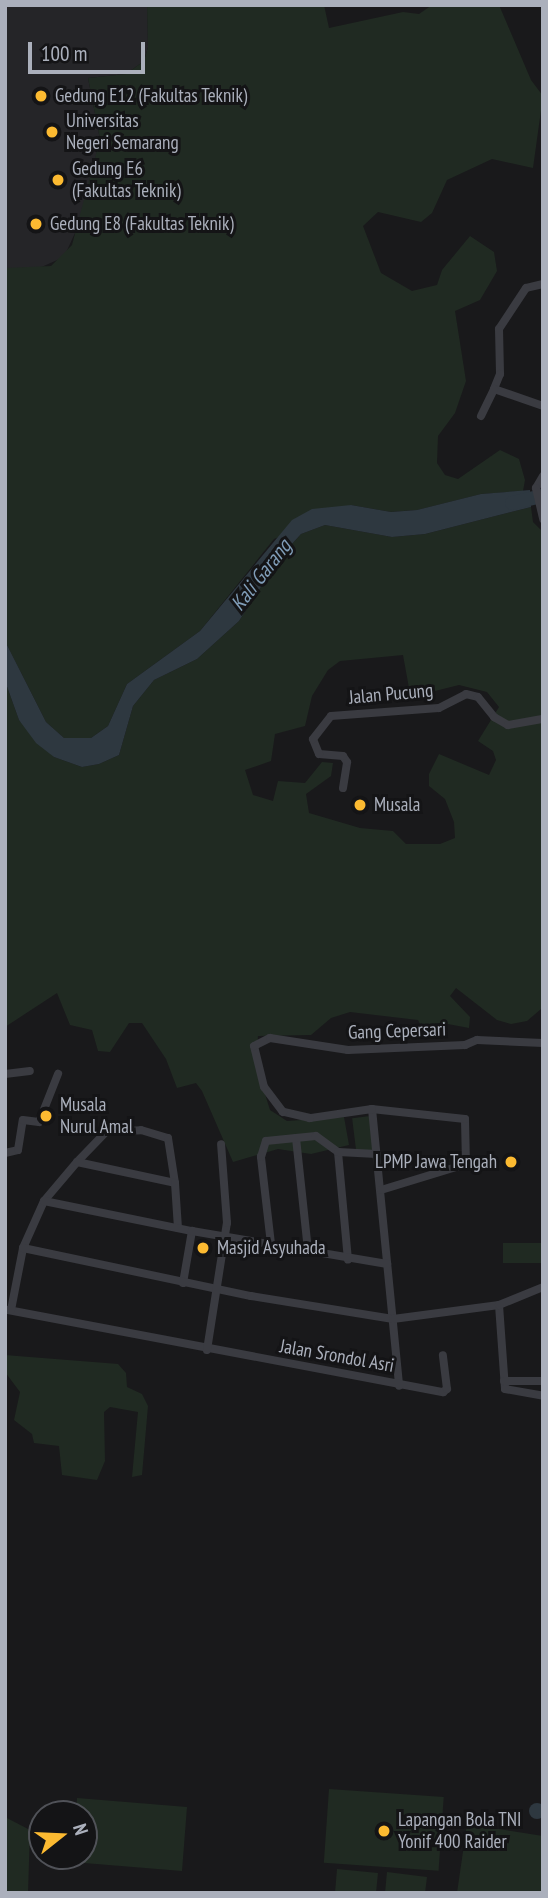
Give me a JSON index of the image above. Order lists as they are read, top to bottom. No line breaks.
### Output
{"streets":{"street":["Jalan Pucung","Gang Cepersari","Jalan Srondol Asri"]},"crossings":[["Gang Cepersari","Jalan Srondol Asri"]],"water":["Kali Garang"],"places":["Gedung E12 (Fakultas Teknik)","Universitas Negeri Semarang","Gedung E6 (Fakultas Teknik)","Gedung E8 (Fakultas Teknik)","Musala","Musala Nurul Amal","LPMP Jawa Tengah","Masjid Asyuhada","Lapangan Bola TNI Yonif 400 Raider"],"scale_bar":"100 m","north":"right"}
